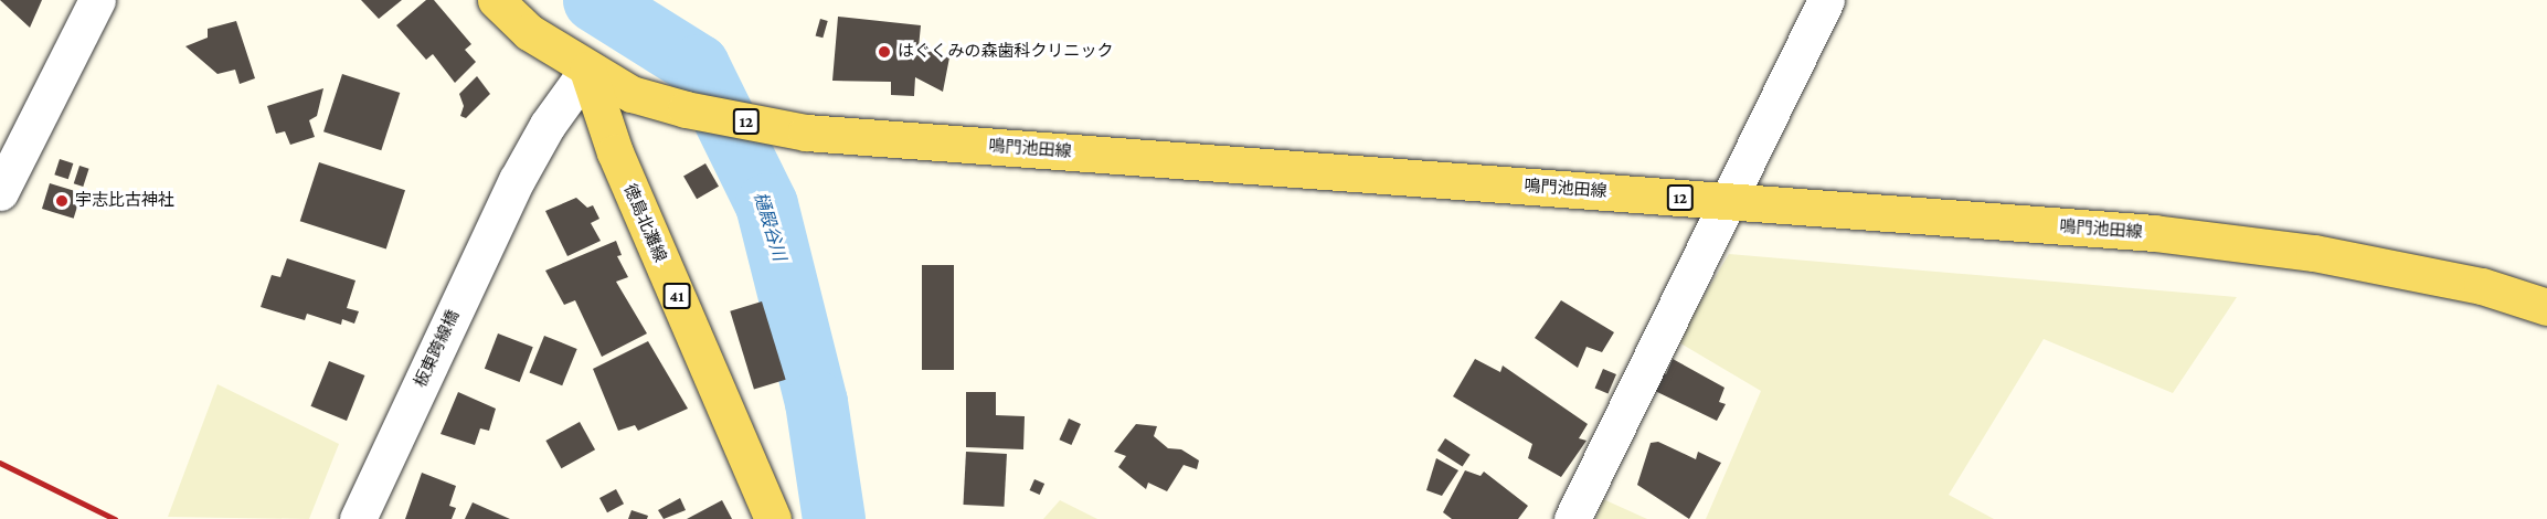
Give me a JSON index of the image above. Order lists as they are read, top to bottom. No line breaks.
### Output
{"streets":{"main road":["12","鳴門池田線","徳島北灘線","41"],"street":["板東跨線橋"]},"crossings":[["12","鳴門池田線"],["12","徳島北灘線"],["12","板東跨線橋"],["鳴門池田線","徳島北灘線"],["鳴門池田線","板東跨線橋"],["徳島北灘線","板東跨線橋"]],"water":["樋殿谷川"],"places":["はぐくみの森歯科クリニック","宇志比古神社"]}
